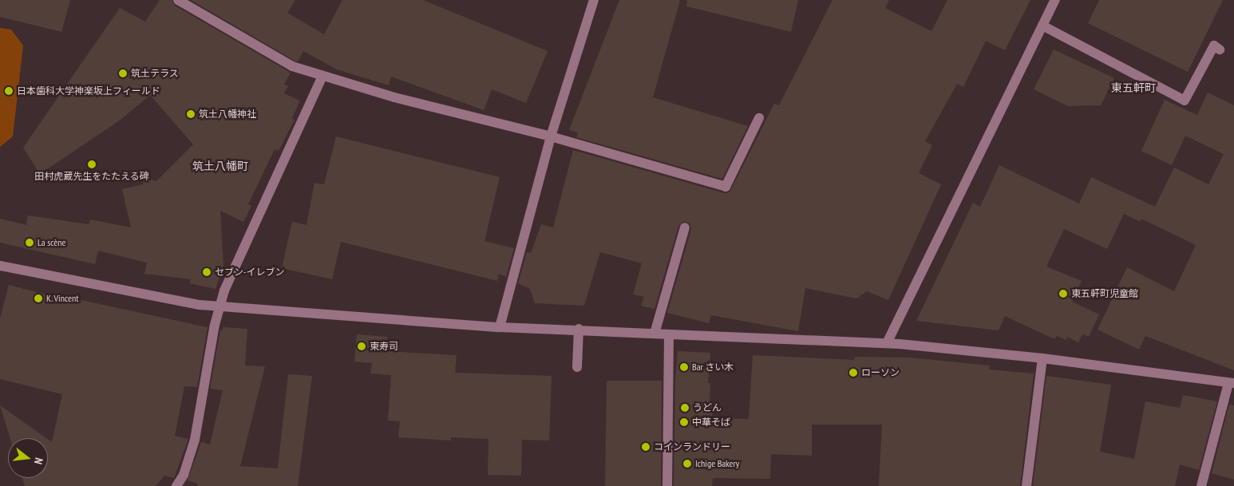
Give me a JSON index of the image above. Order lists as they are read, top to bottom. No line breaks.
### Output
{"districts":["東五軒町","筑土八幡町"],"places":["筑土テラス","日本歯科大学神楽坂上フィールド","筑土八幡神社","田村虎蔵先生をたたえる碑","La scène","セブン-イレブン","東五軒町児童館","K. Vincent","東寿司","Bar さい木","ローソン","うどん","中華そば","コインランドリー","Ichige Bakery"],"north":"right"}
